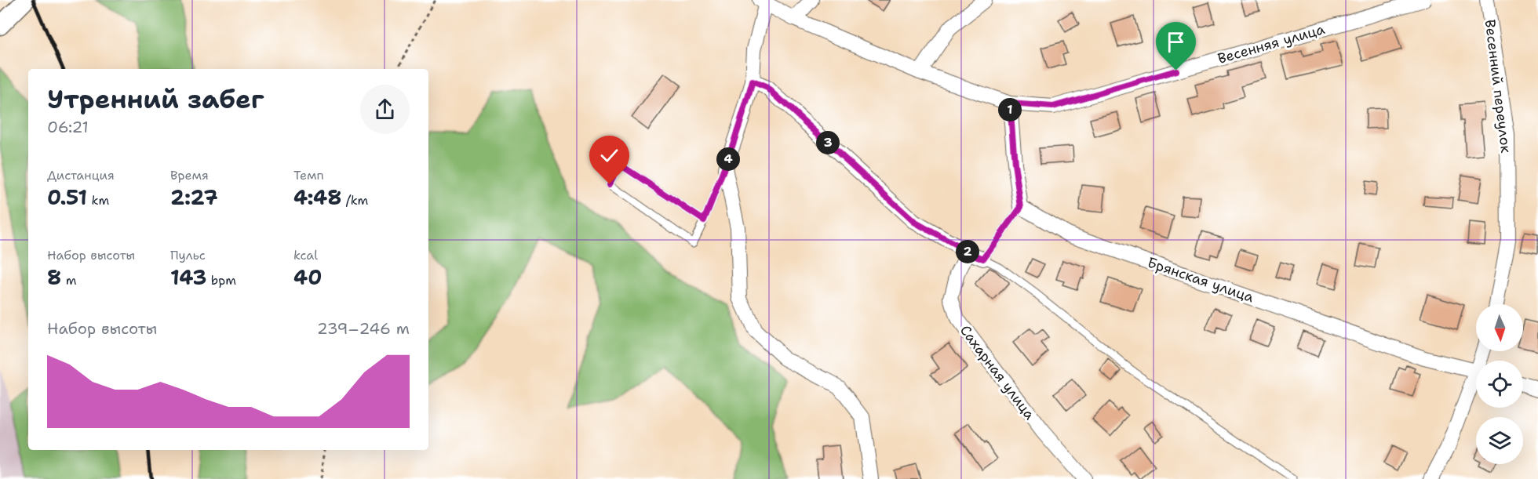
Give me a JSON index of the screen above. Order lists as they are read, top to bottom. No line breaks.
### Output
{"streets":{"street":["Весенняя улица","Весенний переулок","Брянская улица","Сахарная улица"]},"north":"bottom","page":{"heading":["Утренний забег","06:21"],"pins":["1","3","4","2"],"stats":[["Дистанция","0.51 km"],["Время","2:27"],["Темп","4:48 /km"],["Набор высоты","8 m"],["Пульс","143 bpm"],["kcal","40"]],"chart":["Набор высоты","239–246 m"]}}
